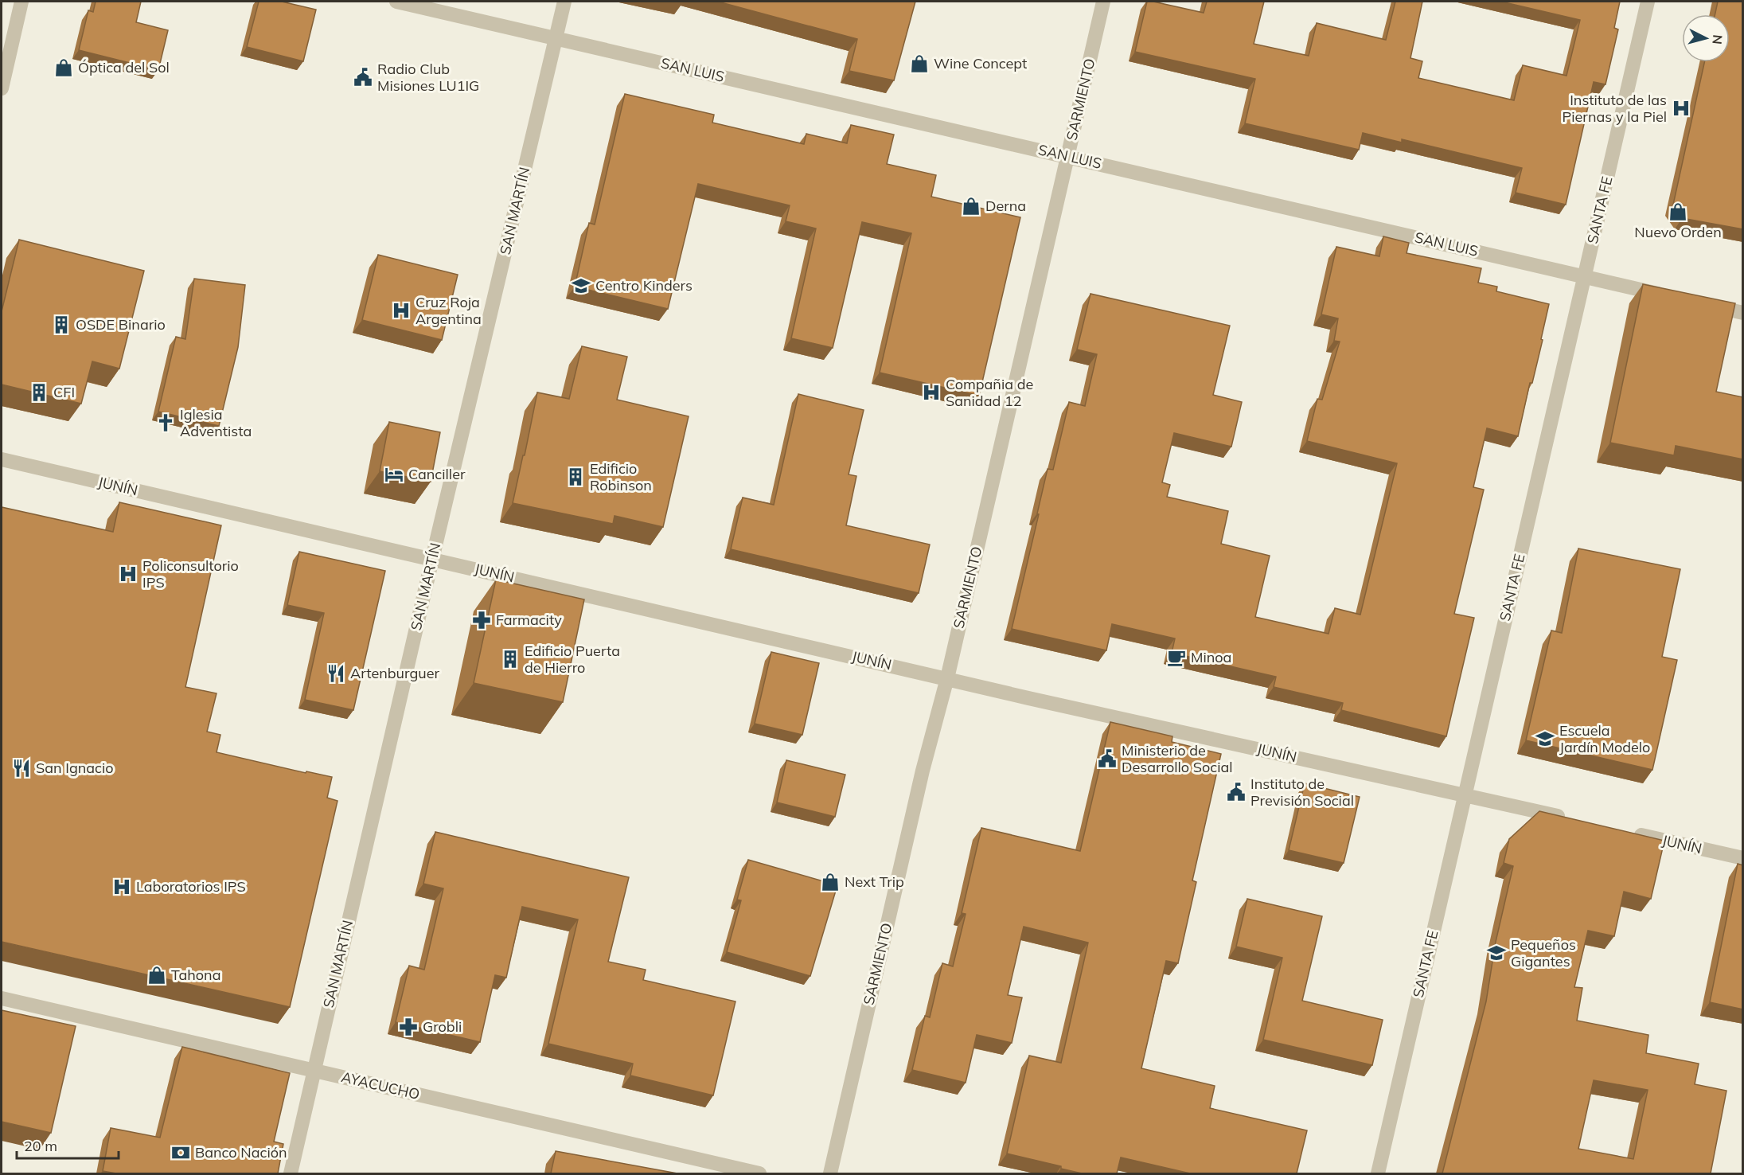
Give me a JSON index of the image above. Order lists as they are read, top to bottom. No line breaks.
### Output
{"streets":{"street":["SAN LUIS","SARMIENTO","SANTA FE","SAN MARTÍN","JUNÍN","AYACUCHO"]},"crossings":[["SAN LUIS","SARMIENTO"],["SAN LUIS","SANTA FE"],["SAN LUIS","SAN MARTÍN"],["SARMIENTO","JUNÍN"],["SANTA FE","JUNÍN"],["SAN MARTÍN","JUNÍN"],["SAN MARTÍN","AYACUCHO"]],"places":{"shop":["Wine Concept","Óptica del Sol","Derna","Nuevo Orden","Next Trip","Tahona"],"public building":["Radio Club Misiones LU1IG","Ministerio de Desarrollo Social","Instituto de Previsión Social"],"hospital":["Instituto de las Piernas y la Piel","Cruz Roja Argentina","Compañia de Sanidad 12","Policonsultorio IPS","Laboratorios IPS"],"school or university":["Centro Kinders","Escuela Jardín Modelo","Pequeños Gigantes"],"building":["OSDE Binario","CFI","Edificio Robinson","Edificio Puerta de Hierro"],"church":["Iglesia Adventista"],"hotel":["Canciller"],"pharmacy":["Farmacity","Grobli"],"cafe":["Minoa"],"restaurant":["Artenburguer","San Ignacio"],"bank":["Banco Nación"]},"scale_bar":"20 m","north":"right"}
